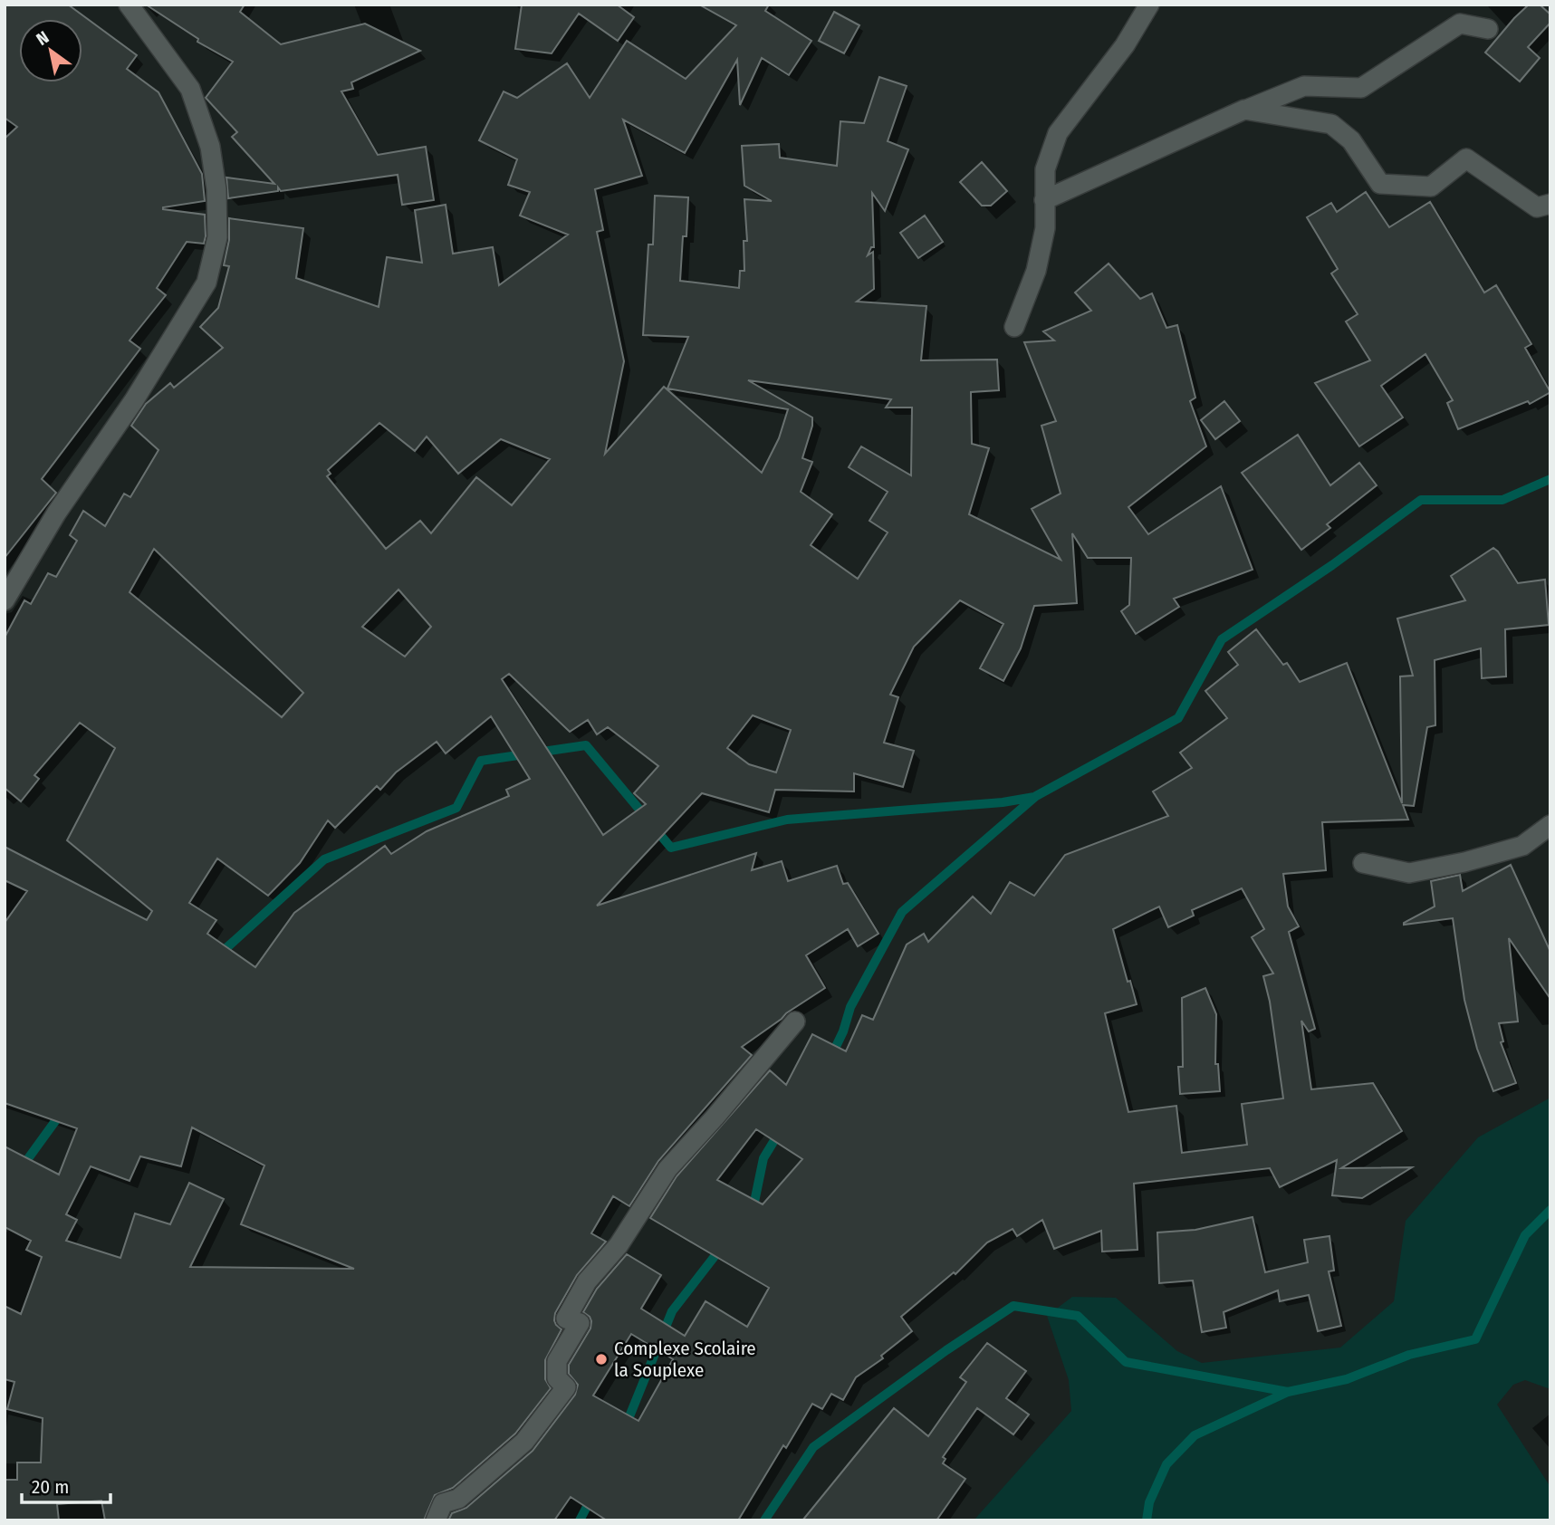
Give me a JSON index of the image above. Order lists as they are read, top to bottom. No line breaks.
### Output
{"places":["Complexe Scolaire la Souplexe"],"scale_bar":"20 m","north":"top left"}
